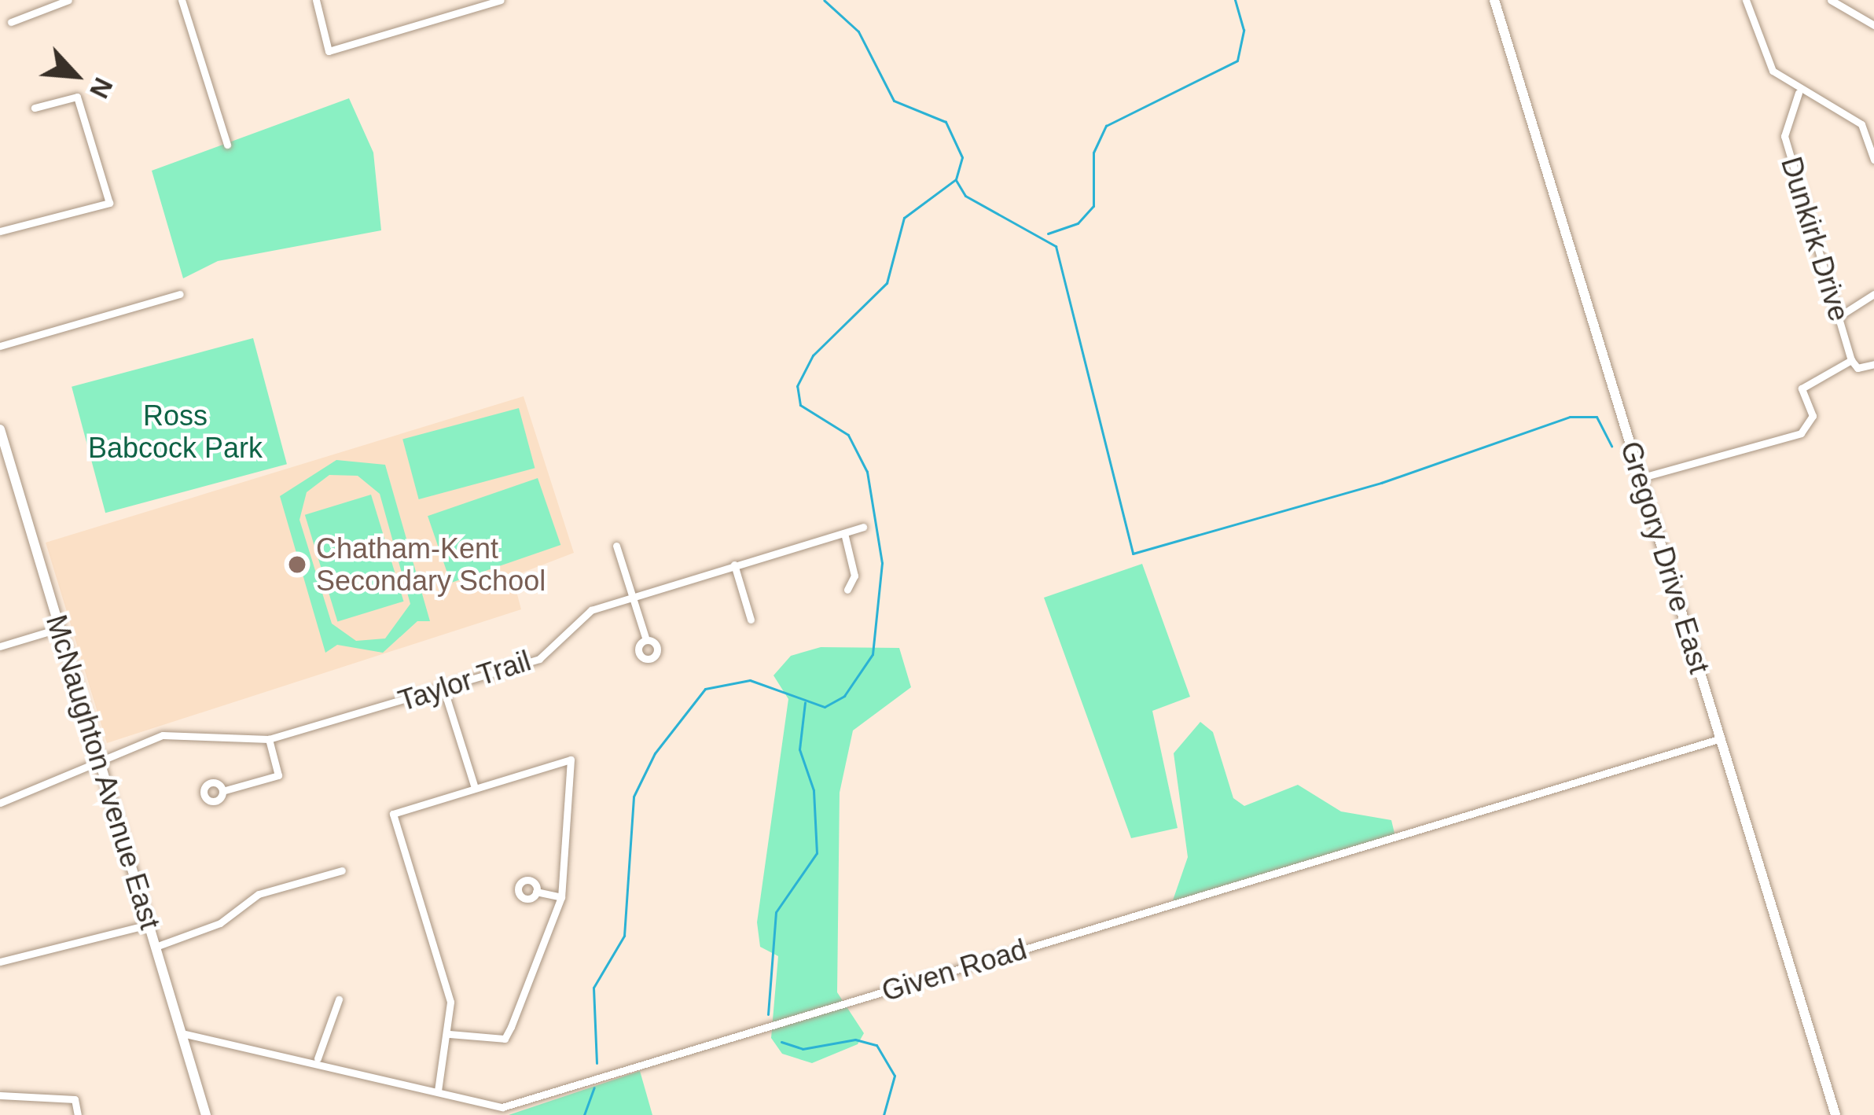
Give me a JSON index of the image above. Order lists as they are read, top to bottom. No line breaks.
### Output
{"streets":{"street":["Dunkirk Drive","Gregory Drive East","Taylor Trail","McNaughton Avenue East","Given Road"]},"crossings":[["Gregory Drive East","Given Road"],["Taylor Trail","McNaughton Avenue East"],["McNaughton Avenue East","Given Road"]],"parks":["Ross Babcock Park"],"places":["Chatham-Kent Secondary School"],"north":"bottom right"}
